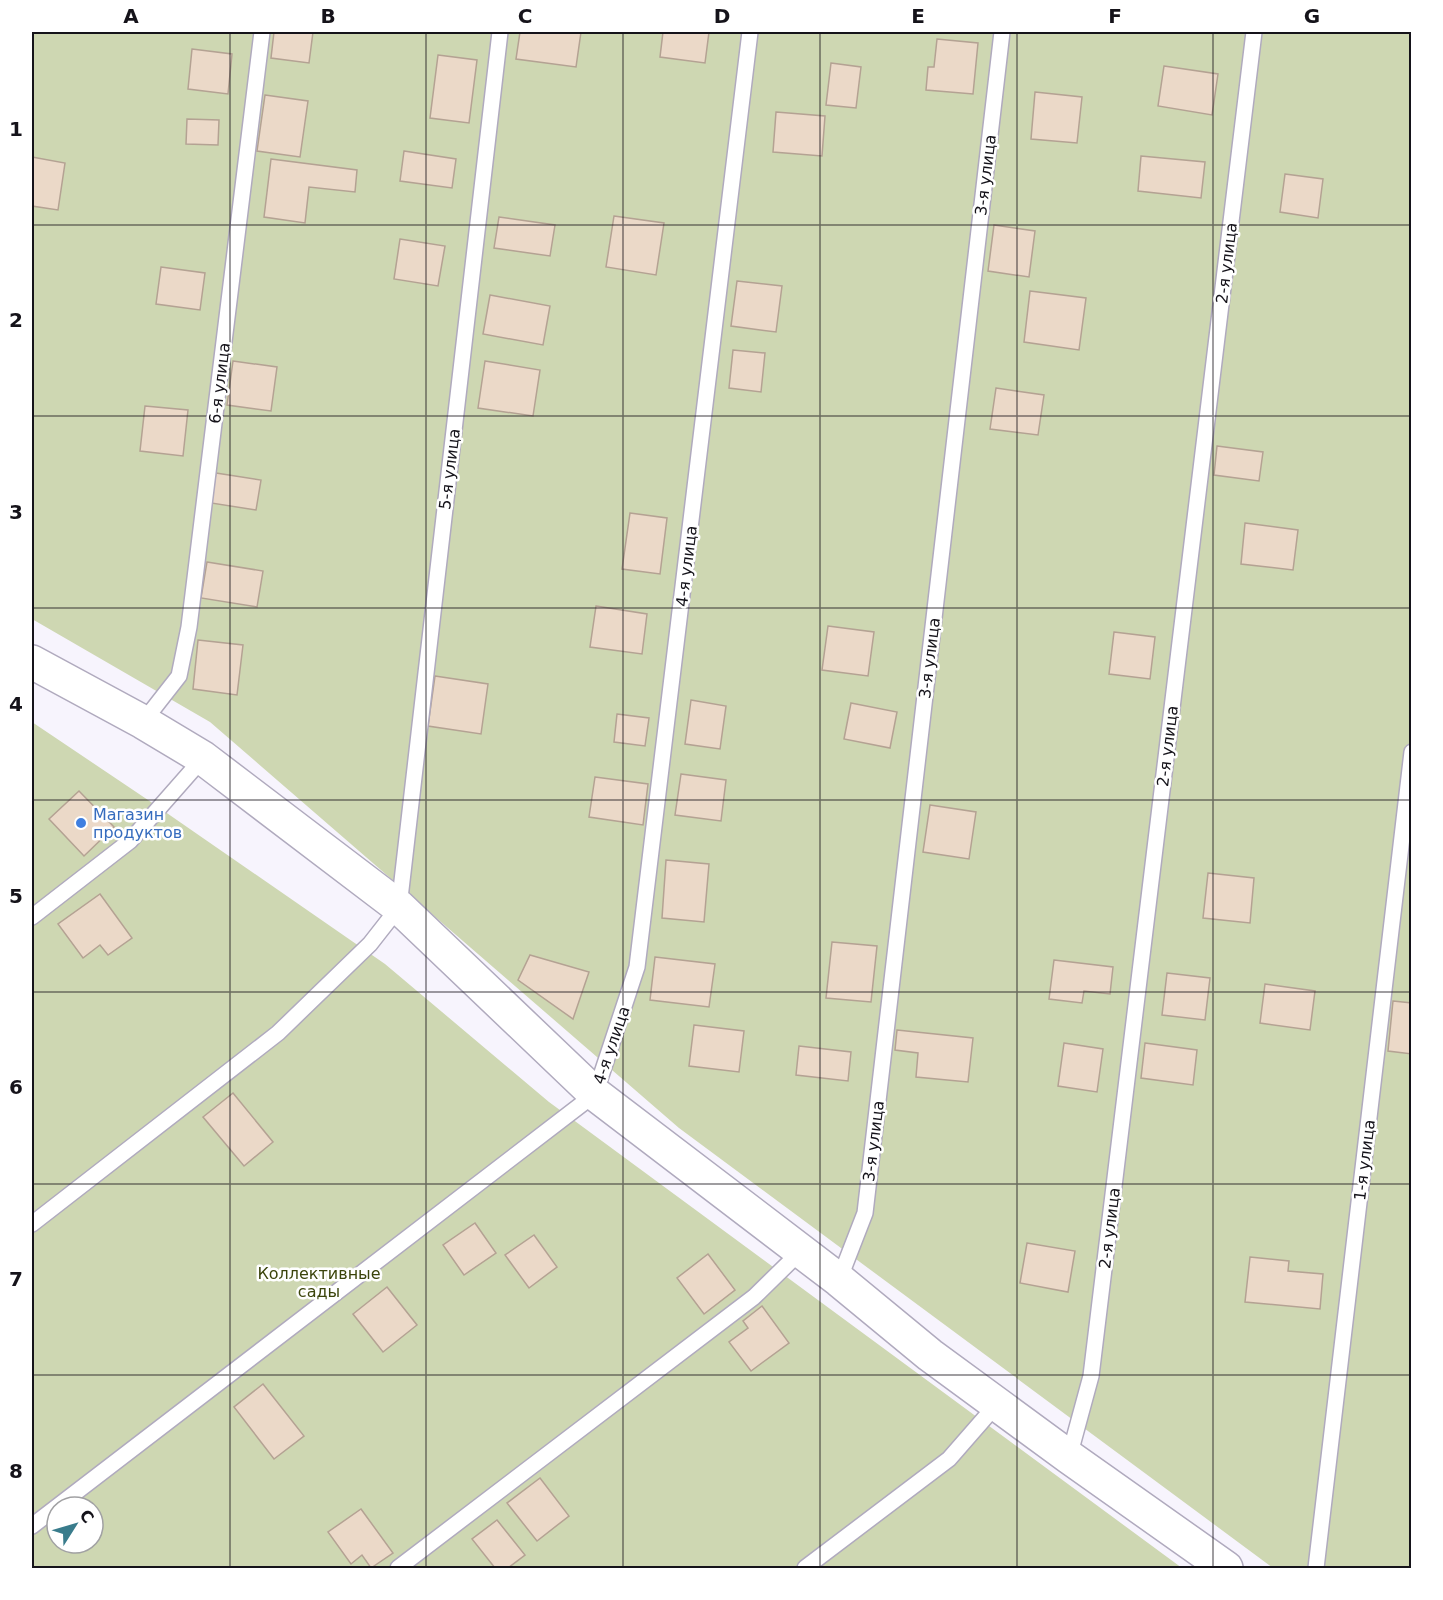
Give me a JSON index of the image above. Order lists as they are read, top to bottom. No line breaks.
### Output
{"streets":{"lane":["3-я улица","2-я улица","6-я улица","5-я улица","4-я улица","1-я улица"]},"parks":["Коллективные сады"],"places":["Магазин продуктов"],"north":"top right","grid":{"columns":["A","B","C","D","E","F","G"],"rows":["1","2","3","4","5","6","7","8"]}}
